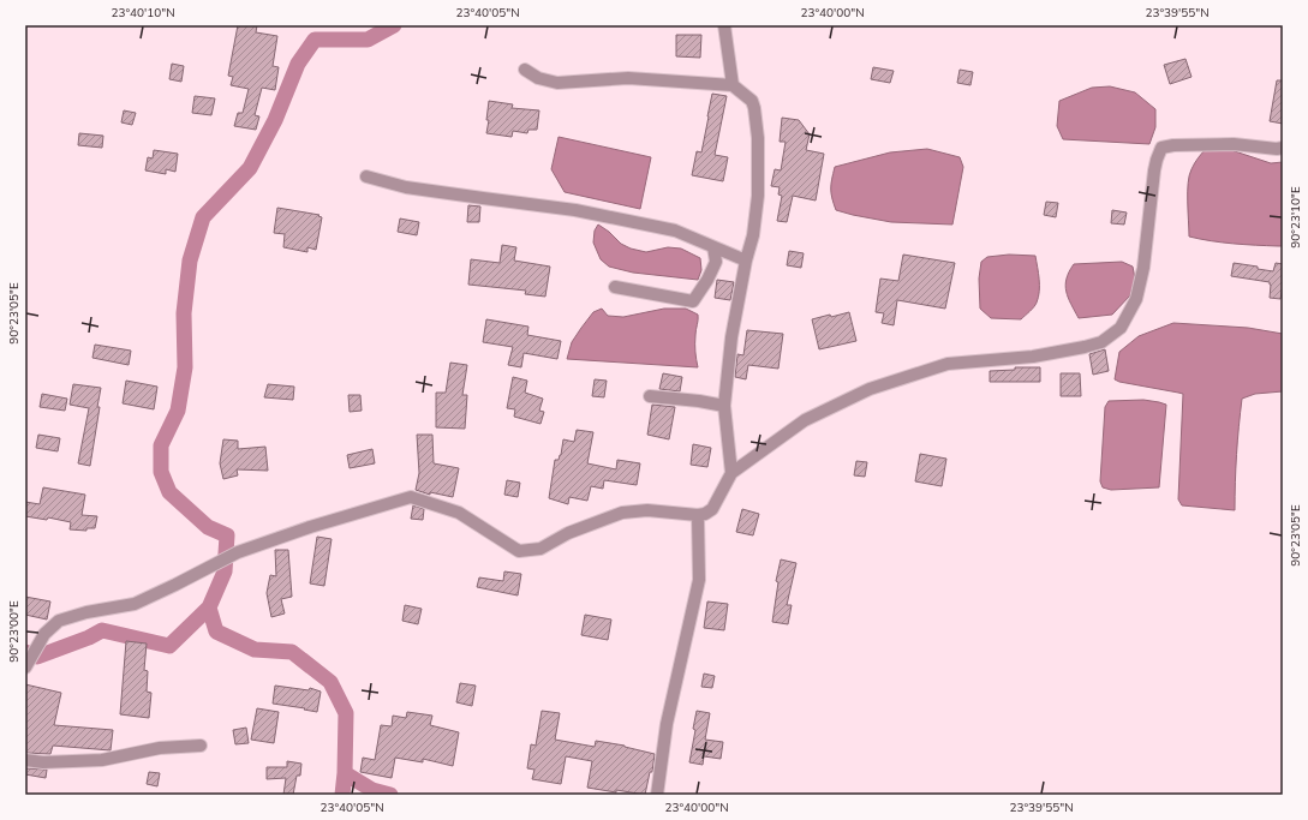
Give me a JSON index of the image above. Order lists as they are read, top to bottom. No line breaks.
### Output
{"coordinates":["23°40'10\"N","23°40'05\"N","23°40'00\"N","23°39'55\"N","90°23'10\"E","90°23'05\"E","90°23'00\"E"]}
